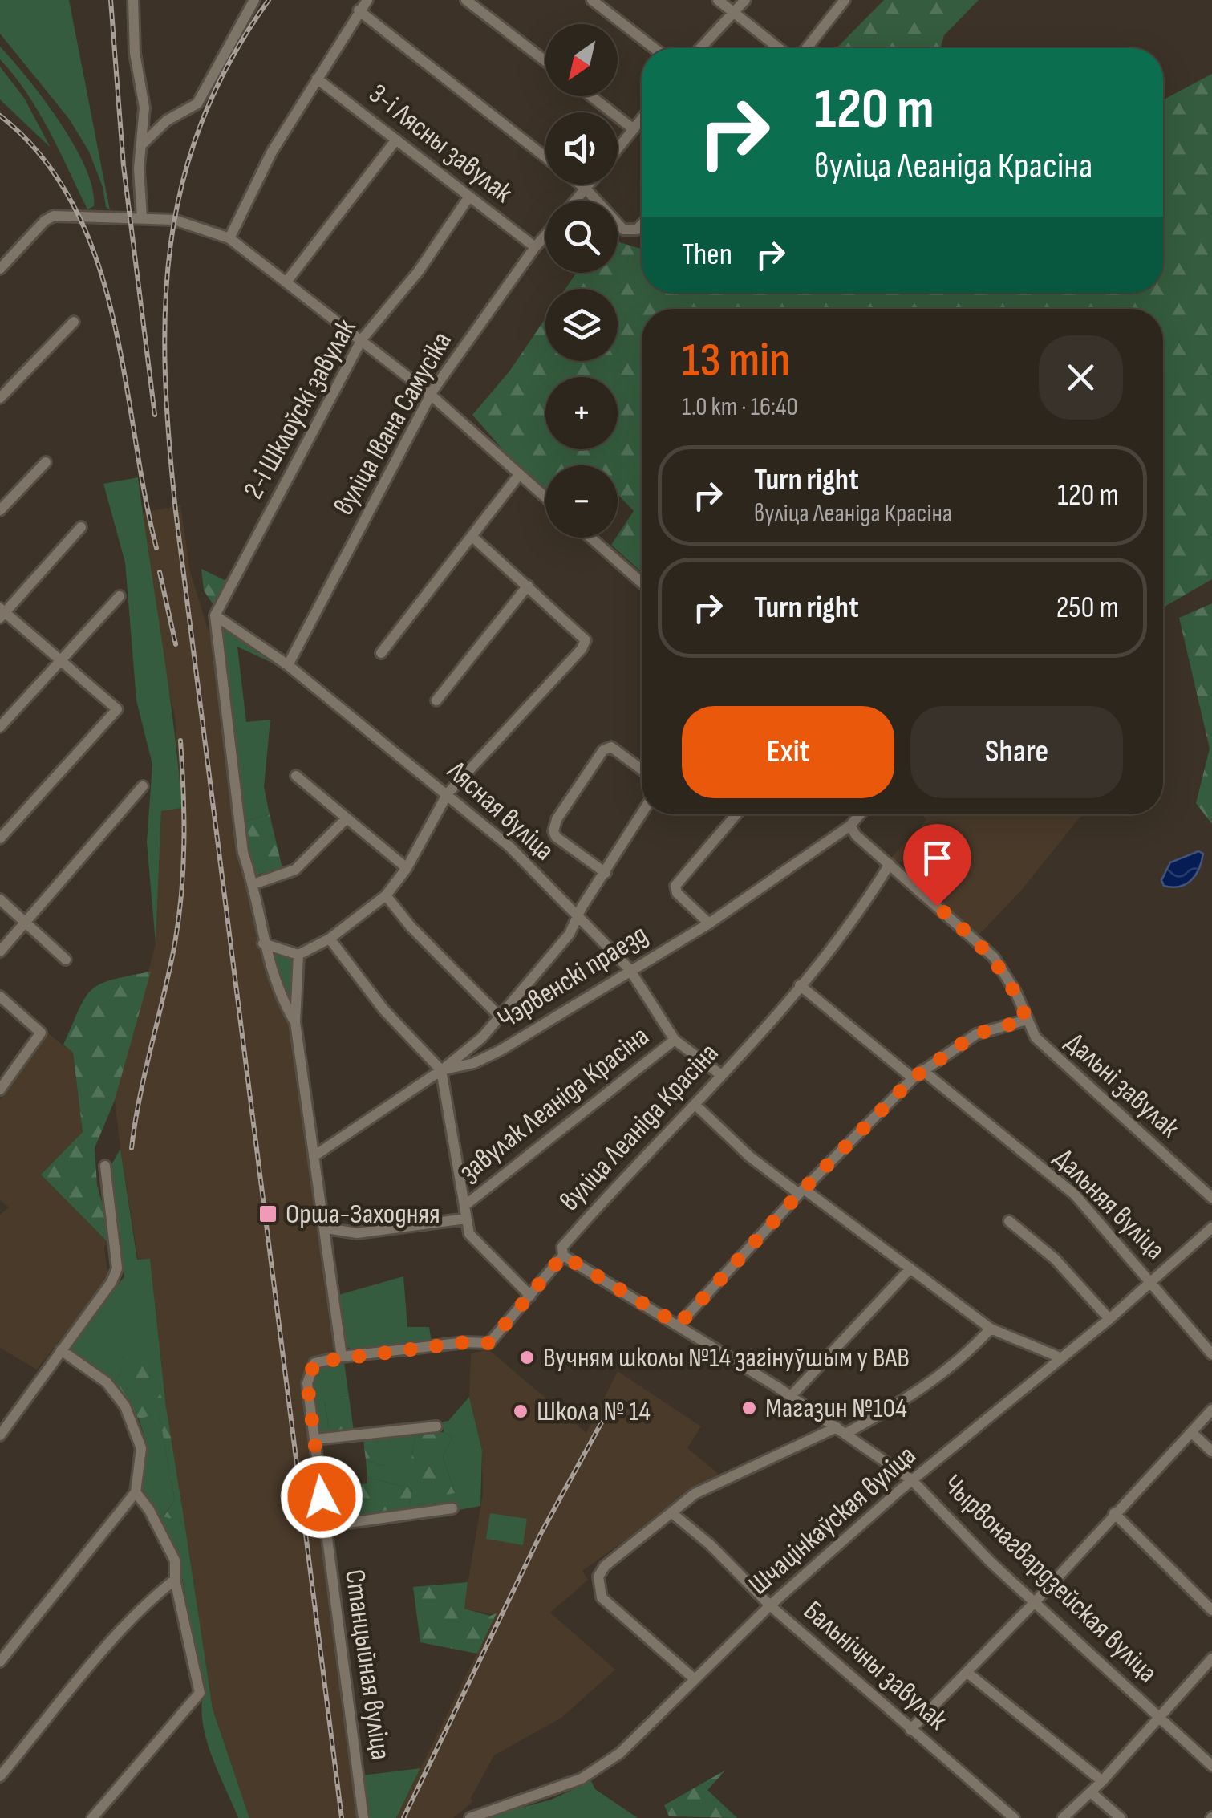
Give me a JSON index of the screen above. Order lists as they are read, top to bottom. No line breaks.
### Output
{"streets":{"street":["3-і Лясны завулак","2-і Шклоўскі завулак","вуліца Івана Самусіка","Лясная вуліца","Чэрвенскі праезд","Дальні завулак","завулак Леаніда Красіна","вуліца Леаніда Красіна","Дальняя вуліца","Шчацінкаўская вуліца","Чырвонагвардзейская вуліца","Станцыйная вуліца","Бальнічны завулак"]},"crossings":[["3-і Лясны завулак","2-і Шклоўскі завулак"],["3-і Лясны завулак","вуліца Івана Самусіка"],["2-і Шклоўскі завулак","Лясная вуліца"],["вуліца Івана Самусіка","Лясная вуліца"],["Лясная вуліца","Чэрвенскі праезд"],["Лясная вуліца","завулак Леаніда Красіна"],["Лясная вуліца","вуліца Леаніда Красіна"],["Чэрвенскі праезд","Дальні завулак"],["Чэрвенскі праезд","завулак Леаніда Красіна"],["Дальні завулак","вуліца Леаніда Красіна"],["завулак Леаніда Красіна","вуліца Леаніда Красіна"],["вуліца Леаніда Красіна","Дальняя вуліца"],["вуліца Леаніда Красіна","Чырвонагвардзейская вуліца"],["вуліца Леаніда Красіна","Станцыйная вуліца"],["Дальняя вуліца","Шчацінкаўская вуліца"],["Шчацінкаўская вуліца","Чырвонагвардзейская вуліца"],["Шчацінкаўская вуліца","Бальнічны завулак"]],"places":{"transit":["Орша-Заходняя"],"other":["Вучням школы №14 загінуўшым у ВАВ","Магазин №104","Школа № 14"]},"north":"bottom left","page":{"map_buttons":["+","−"],"turn":["120 m","вуліца Леаніда Красіна"],"then":"Then","heading":["13 min","1.0 km · 16:40"],"list":[{"name":"Turn right","note":"вуліца Леаніда Красіна","value":"120 m"},{"name":"Turn right","value":"250 m"}],"buttons":["Exit","Share"]}}
